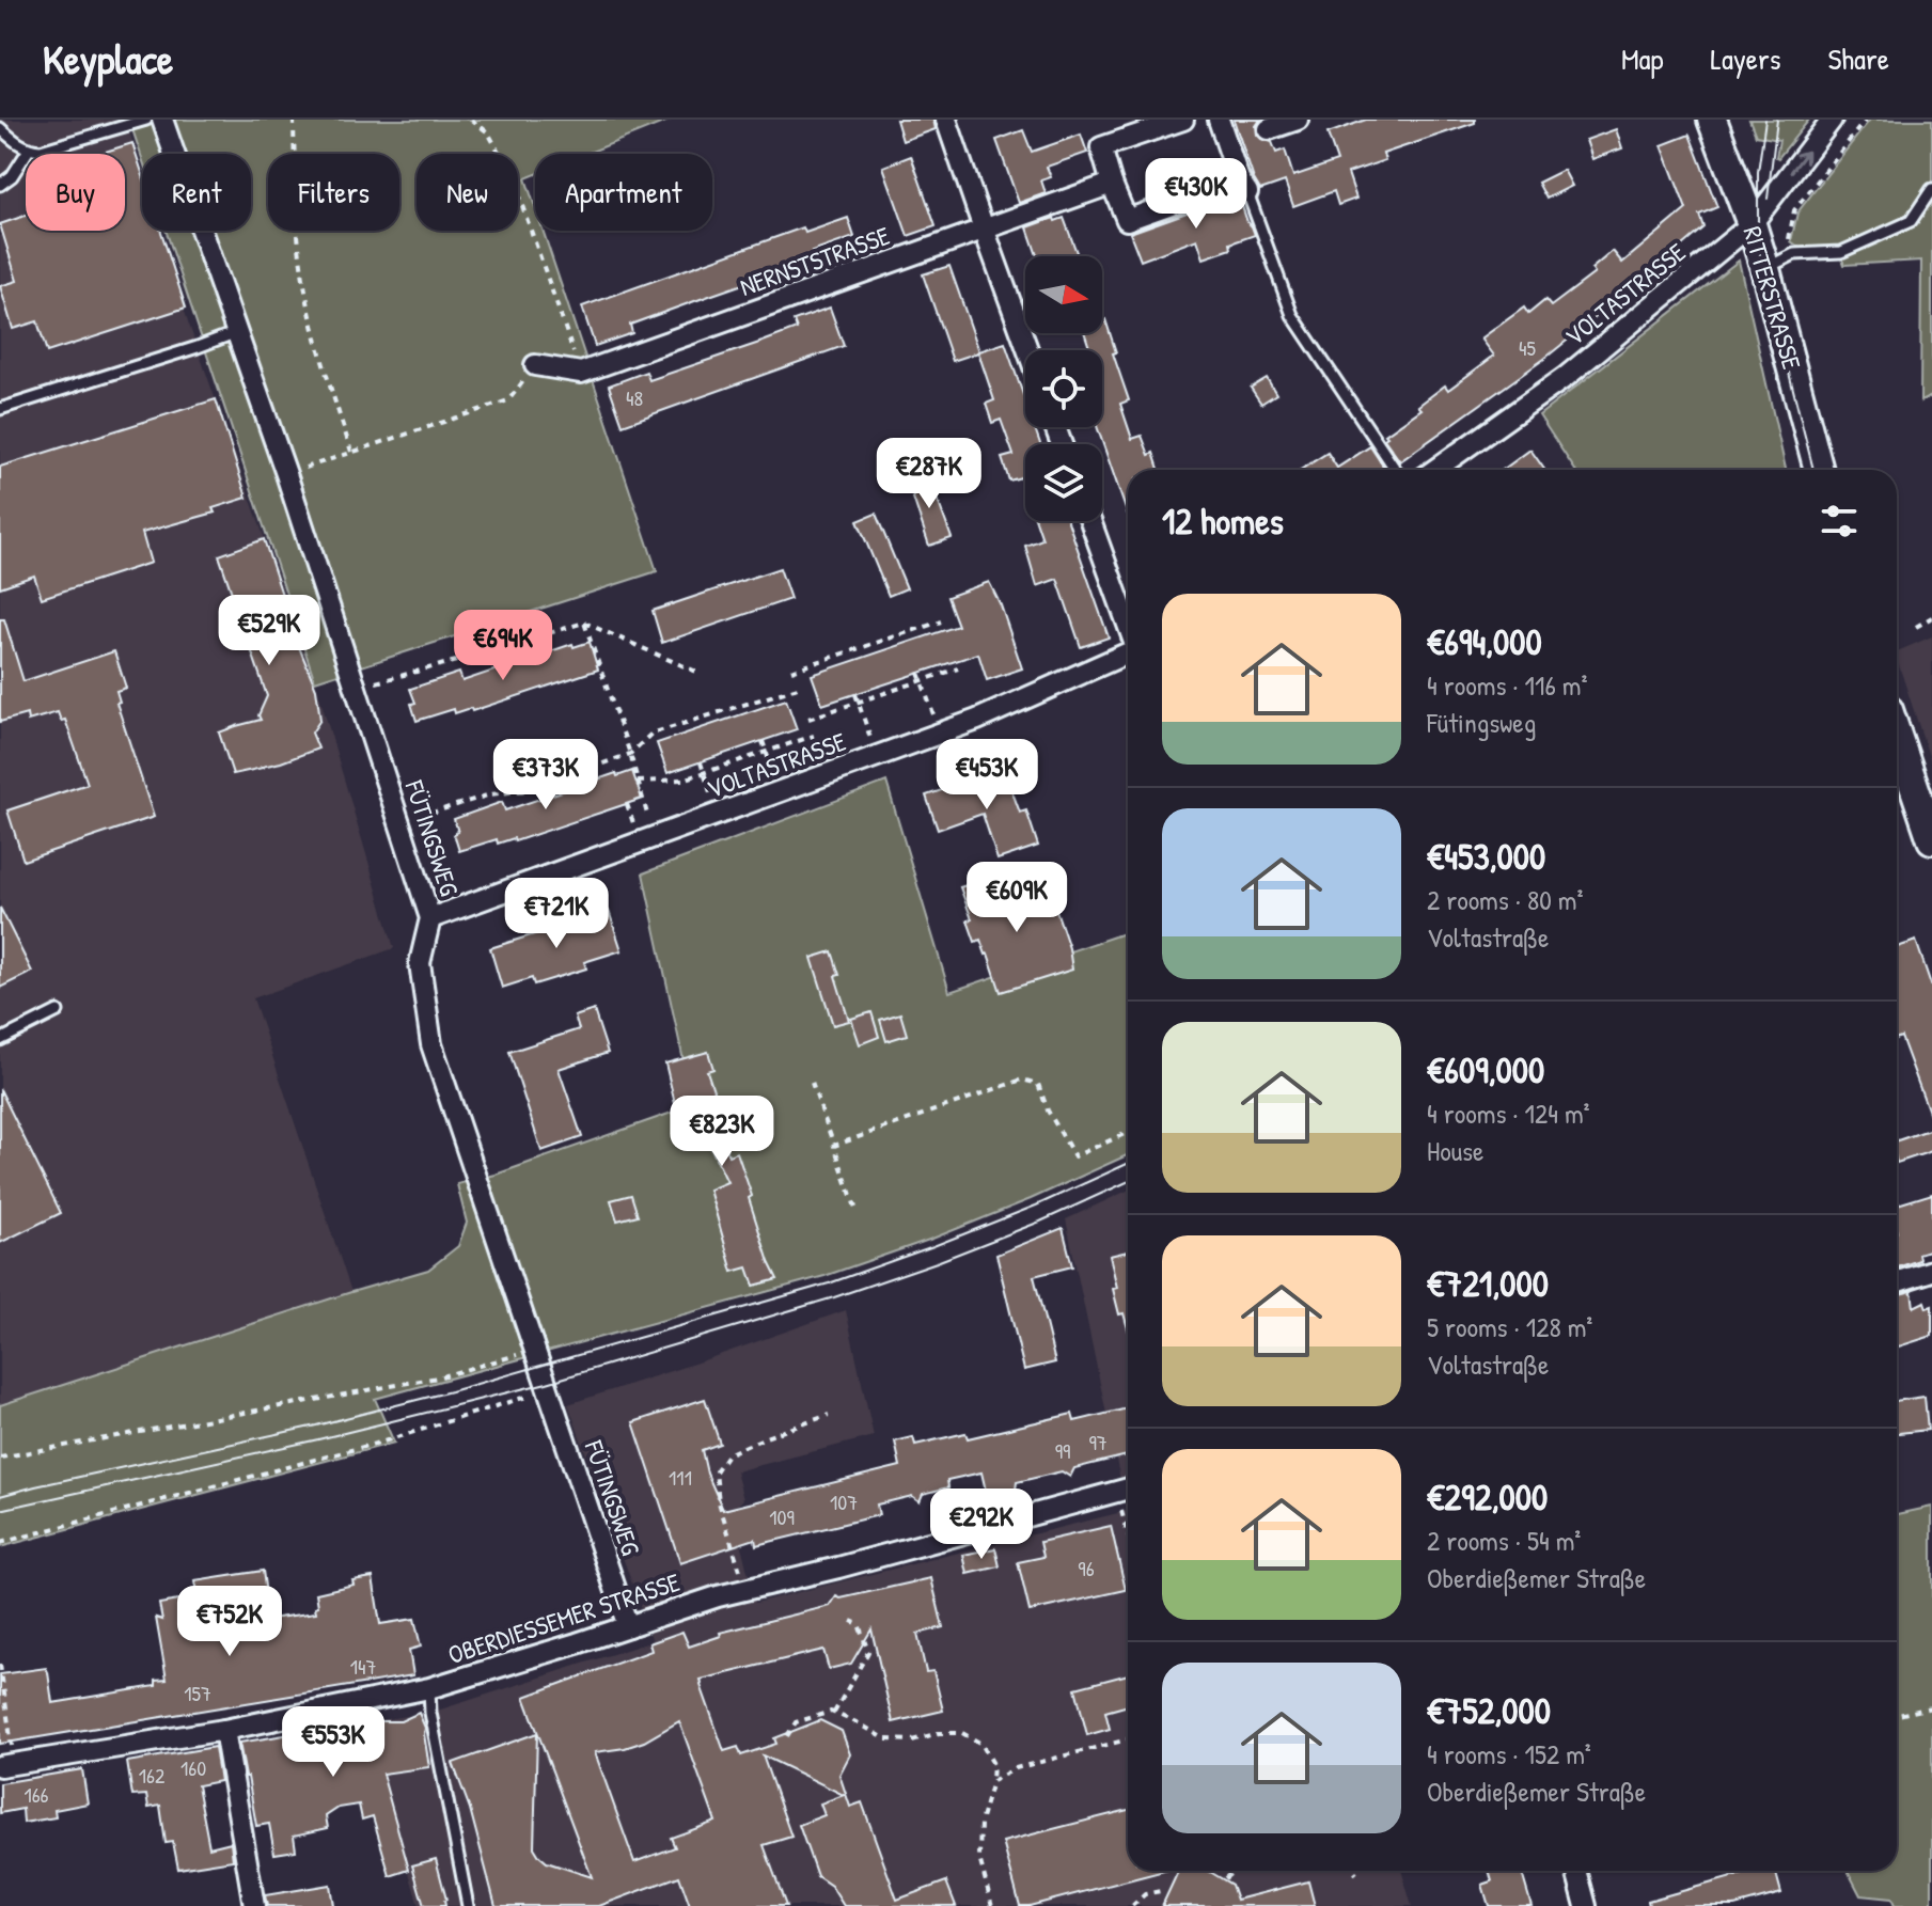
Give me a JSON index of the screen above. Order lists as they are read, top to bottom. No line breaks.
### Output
{"streets":{"main road":["RITTERSTRASSE"],"street":["NERNSTSTRASSE","VOLTASTRASSE","FÜTINGSWEG","OBERDIESSEMER STRASSE"]},"crossings":[["VOLTASTRASSE","RITTERSTRASSE"],["VOLTASTRASSE","FÜTINGSWEG"],["FÜTINGSWEG","OBERDIESSEMER STRASSE"]],"house_numbers":["45","48","97","99","111","107","109","96","147","157","160","162","166"],"north":"right","page":{"header":"Keyplace","nav":["Map","Layers","Share"],"chip":["Buy","Rent","Filters","New","Apartment"],"price":["€430K","€287K","€529K","€694K","€373K","€453K","€609K","€721K","€823K","€292K","€752K","€553K"],"heading":"12 homes","list":[{"name":"€694,000","note":"4 rooms · 116 m² · Fütingsweg"},{"name":"€453,000","note":"2 rooms · 80 m² · Voltastraße"},{"name":"€609,000","note":"4 rooms · 124 m² · House"},{"name":"€721,000","note":"5 rooms · 128 m² · Voltastraße"},{"name":"€292,000","note":"2 rooms · 54 m² · Oberdießemer Straße"},{"name":"€752,000","note":"4 rooms · 152 m² · Oberdießemer Straße"}]}}
